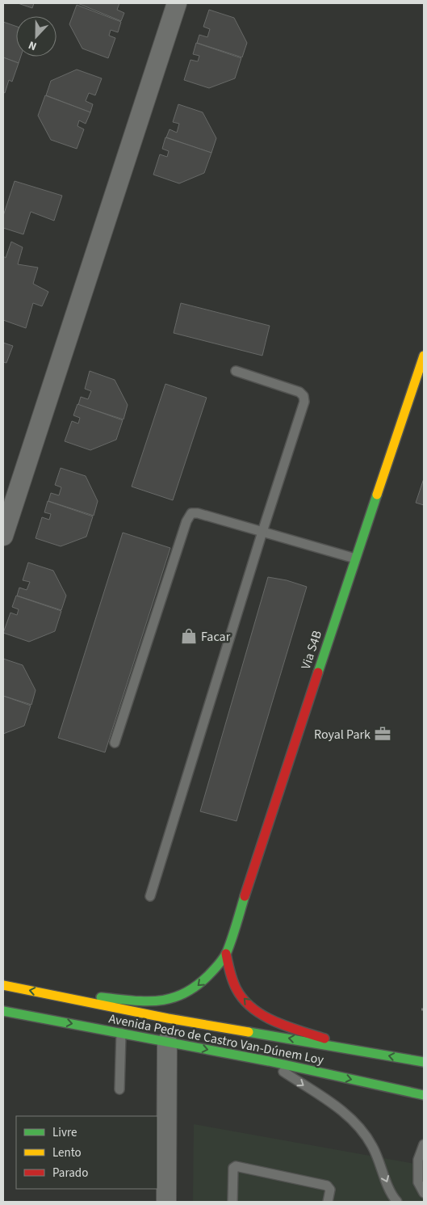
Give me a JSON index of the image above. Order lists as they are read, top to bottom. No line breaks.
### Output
{"streets":{"main road":["Via S4B","Avenida Pedro de Castro Van-Dúnem Loy"]},"places":{"shop":["Facar"],"office":["Royal Park"]},"legend":["Livre","Lento","Parado"],"north":"bottom"}
